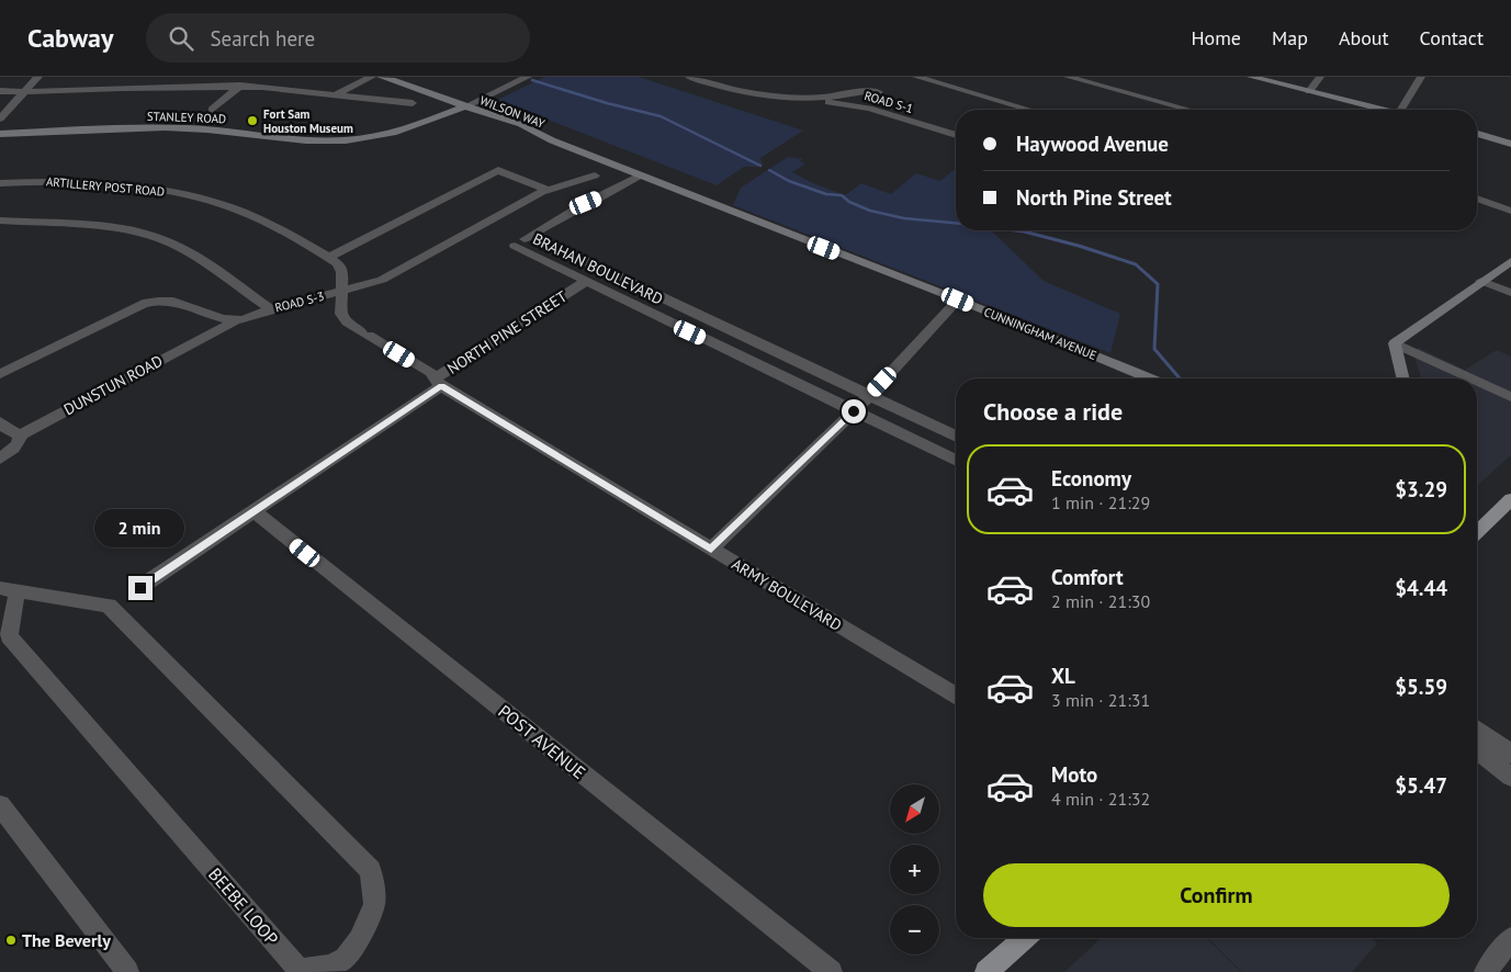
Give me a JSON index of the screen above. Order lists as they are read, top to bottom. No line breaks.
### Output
{"streets":{"street":["ROAD S-1","WILSON WAY","STANLEY ROAD","ARTILLERY POST ROAD","BRAHAN BOULEVARD","ROAD S-3","NORTH PINE STREET","CUNNINGHAM AVENUE","DUNSTUN ROAD","ARMY BOULEVARD","POST AVENUE","BEEBE LOOP"]},"crossings":[["WILSON WAY","STANLEY ROAD"],["WILSON WAY","CUNNINGHAM AVENUE"],["ARTILLERY POST ROAD","ROAD S-3"],["ARTILLERY POST ROAD","NORTH PINE STREET"],["ARTILLERY POST ROAD","ARMY BOULEVARD"],["BRAHAN BOULEVARD","NORTH PINE STREET"],["ROAD S-3","DUNSTUN ROAD"],["NORTH PINE STREET","ARMY BOULEVARD"],["NORTH PINE STREET","POST AVENUE"]],"places":["Fort Sam Houston Museum","The Beverly"],"north":"bottom left","page":{"header":"Cabway","search":"Search here","nav":["Home","Map","About","Contact"],"banner":["Haywood Avenue","North Pine Street"],"heading":"Choose a ride","list":[{"name":"Economy","note":"1 min · 21:29","value":"$3.29"},{"name":"Comfort","note":"2 min · 21:30","value":"$4.44"},{"name":"XL","note":"3 min · 21:31","value":"$5.59"},{"name":"Moto","note":"4 min · 21:32","value":"$5.47"}],"bubble":"2 min","map_buttons":["+","−"],"buttons":"Confirm"}}
